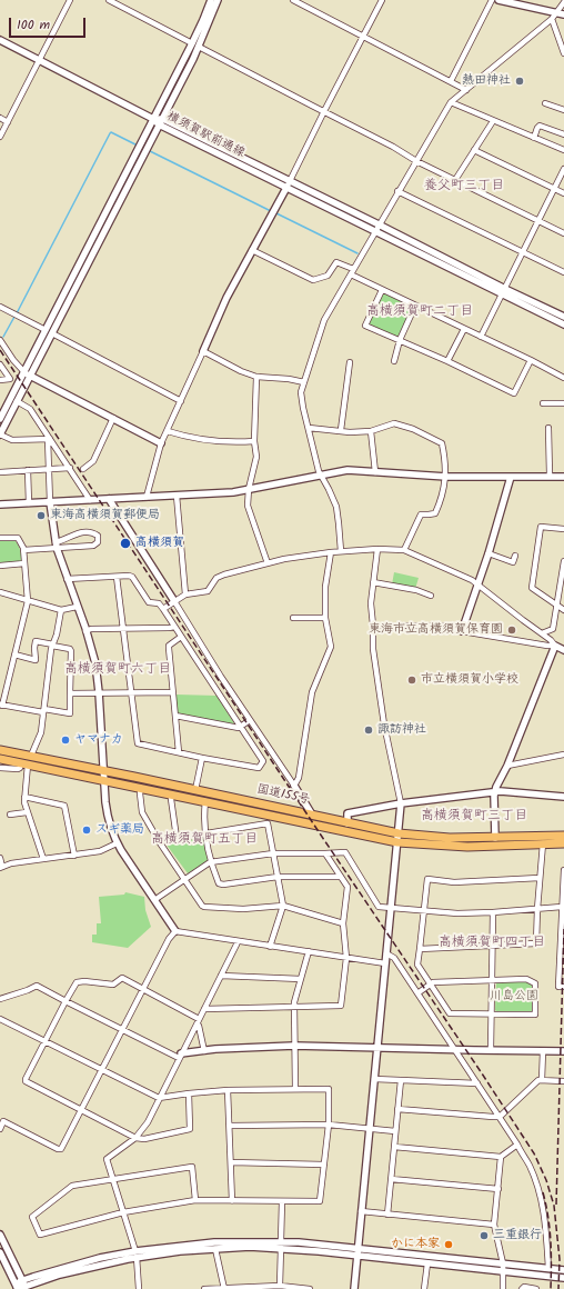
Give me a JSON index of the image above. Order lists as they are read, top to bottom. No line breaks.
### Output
{"streets":{"highway":["国道155号"],"street":["横須賀駅前通線"]},"districts":["養父町三丁目","高横須賀町二丁目","高横須賀町六丁目","高横須賀町三丁目","高横須賀町五丁目","高横須賀町四丁目"],"parks":["川島公園"],"places":["熱田神社","東海高横須賀郵便局","高横須賀","東海市立高横須賀保育園","市立横須賀小学校","諏訪神社","ヤマナカ","スギ薬局","三重銀行","かに本家"],"scale_bar":"100 m"}
